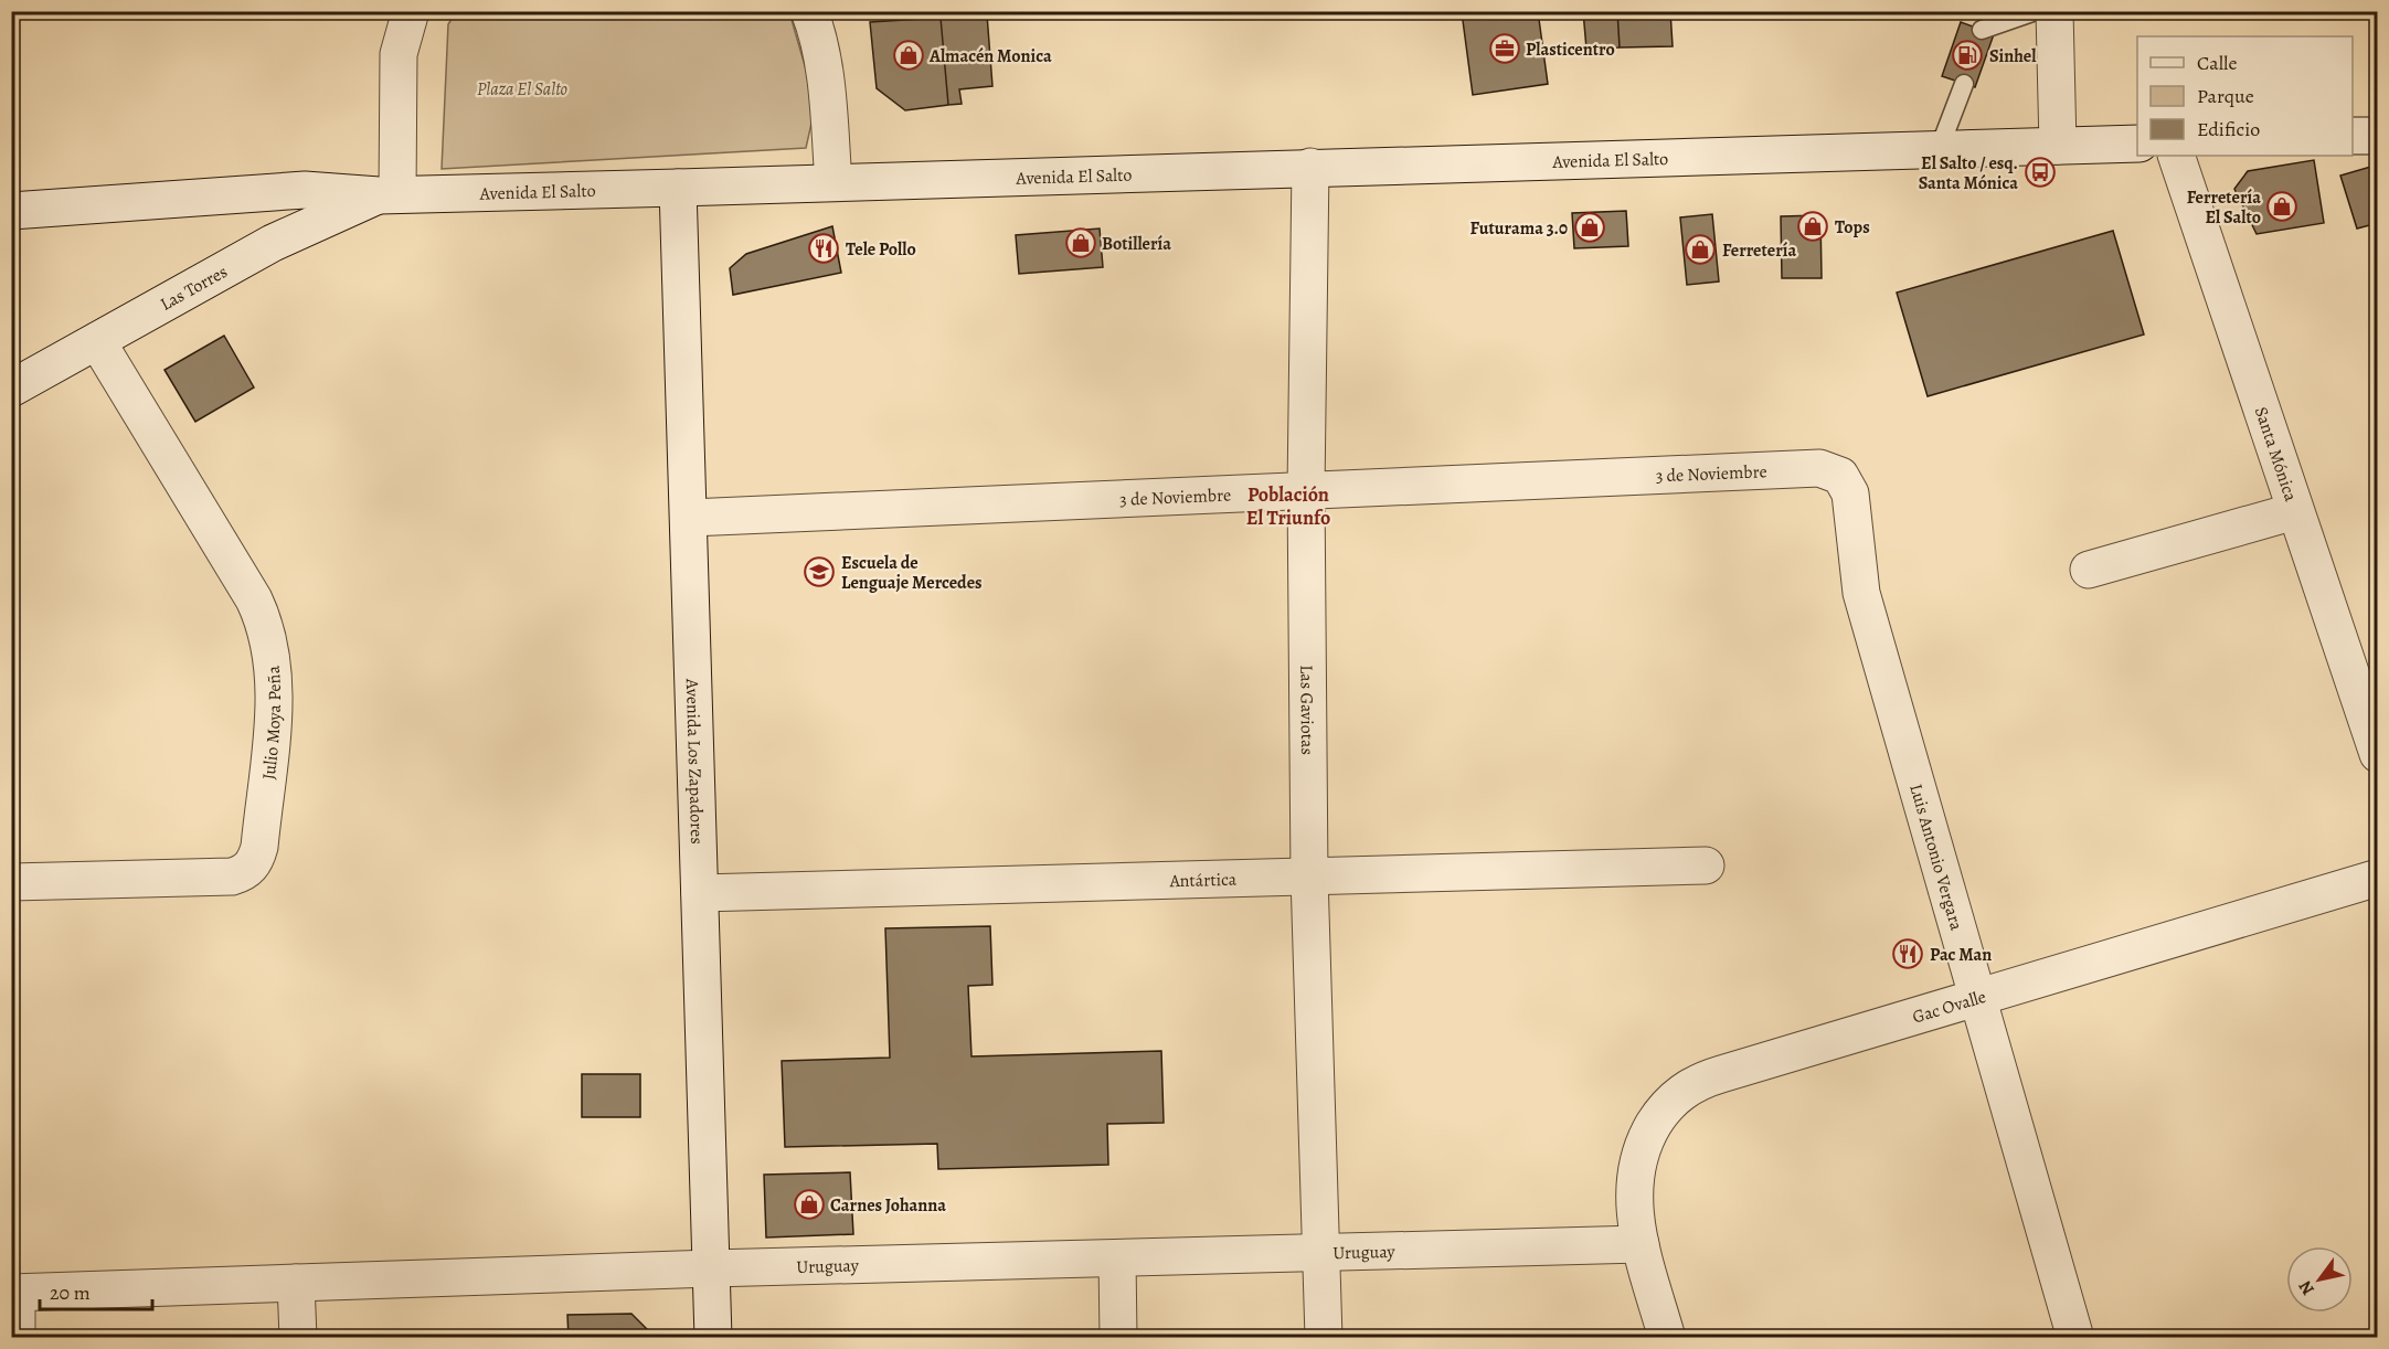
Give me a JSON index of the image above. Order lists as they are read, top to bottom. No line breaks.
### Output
{"streets":{"street":["Avenida El Salto","Las Torres","Santa Mónica","3 de Noviembre","Las Gaviotas","Julio Moya Peña","Avenida Los Zapadores","Luis Antonio Vergara","Antártica","Gac Ovalle","Uruguay"]},"crossings":[["Avenida El Salto","Las Torres"],["Avenida El Salto","Las Gaviotas"],["Avenida El Salto","Avenida Los Zapadores"],["Las Torres","Julio Moya Peña"],["3 de Noviembre","Las Gaviotas"],["3 de Noviembre","Avenida Los Zapadores"],["3 de Noviembre","Luis Antonio Vergara"],["Las Gaviotas","Antártica"],["Las Gaviotas","Uruguay"],["Avenida Los Zapadores","Antártica"],["Avenida Los Zapadores","Uruguay"],["Luis Antonio Vergara","Gac Ovalle"],["Gac Ovalle","Uruguay"]],"districts":["Población El Triunfo"],"parks":["Plaza El Salto"],"places":{"office":["Plasticentro"],"shop":["Almacén Monica","Ferretería El Salto","Tops","Futurama 3.0","Botillería","Ferretería","Carnes Johanna"],"fuel station":["Sinhel"],"bus stop":["El Salto / esq. Santa Mónica"],"restaurant":["Tele Pollo","Pac Man"],"school or university":["Escuela de Lenguaje Mercedes"]},"legend":["Calle","Parque","Edificio"],"scale_bar":"20 m","north":"bottom left"}
